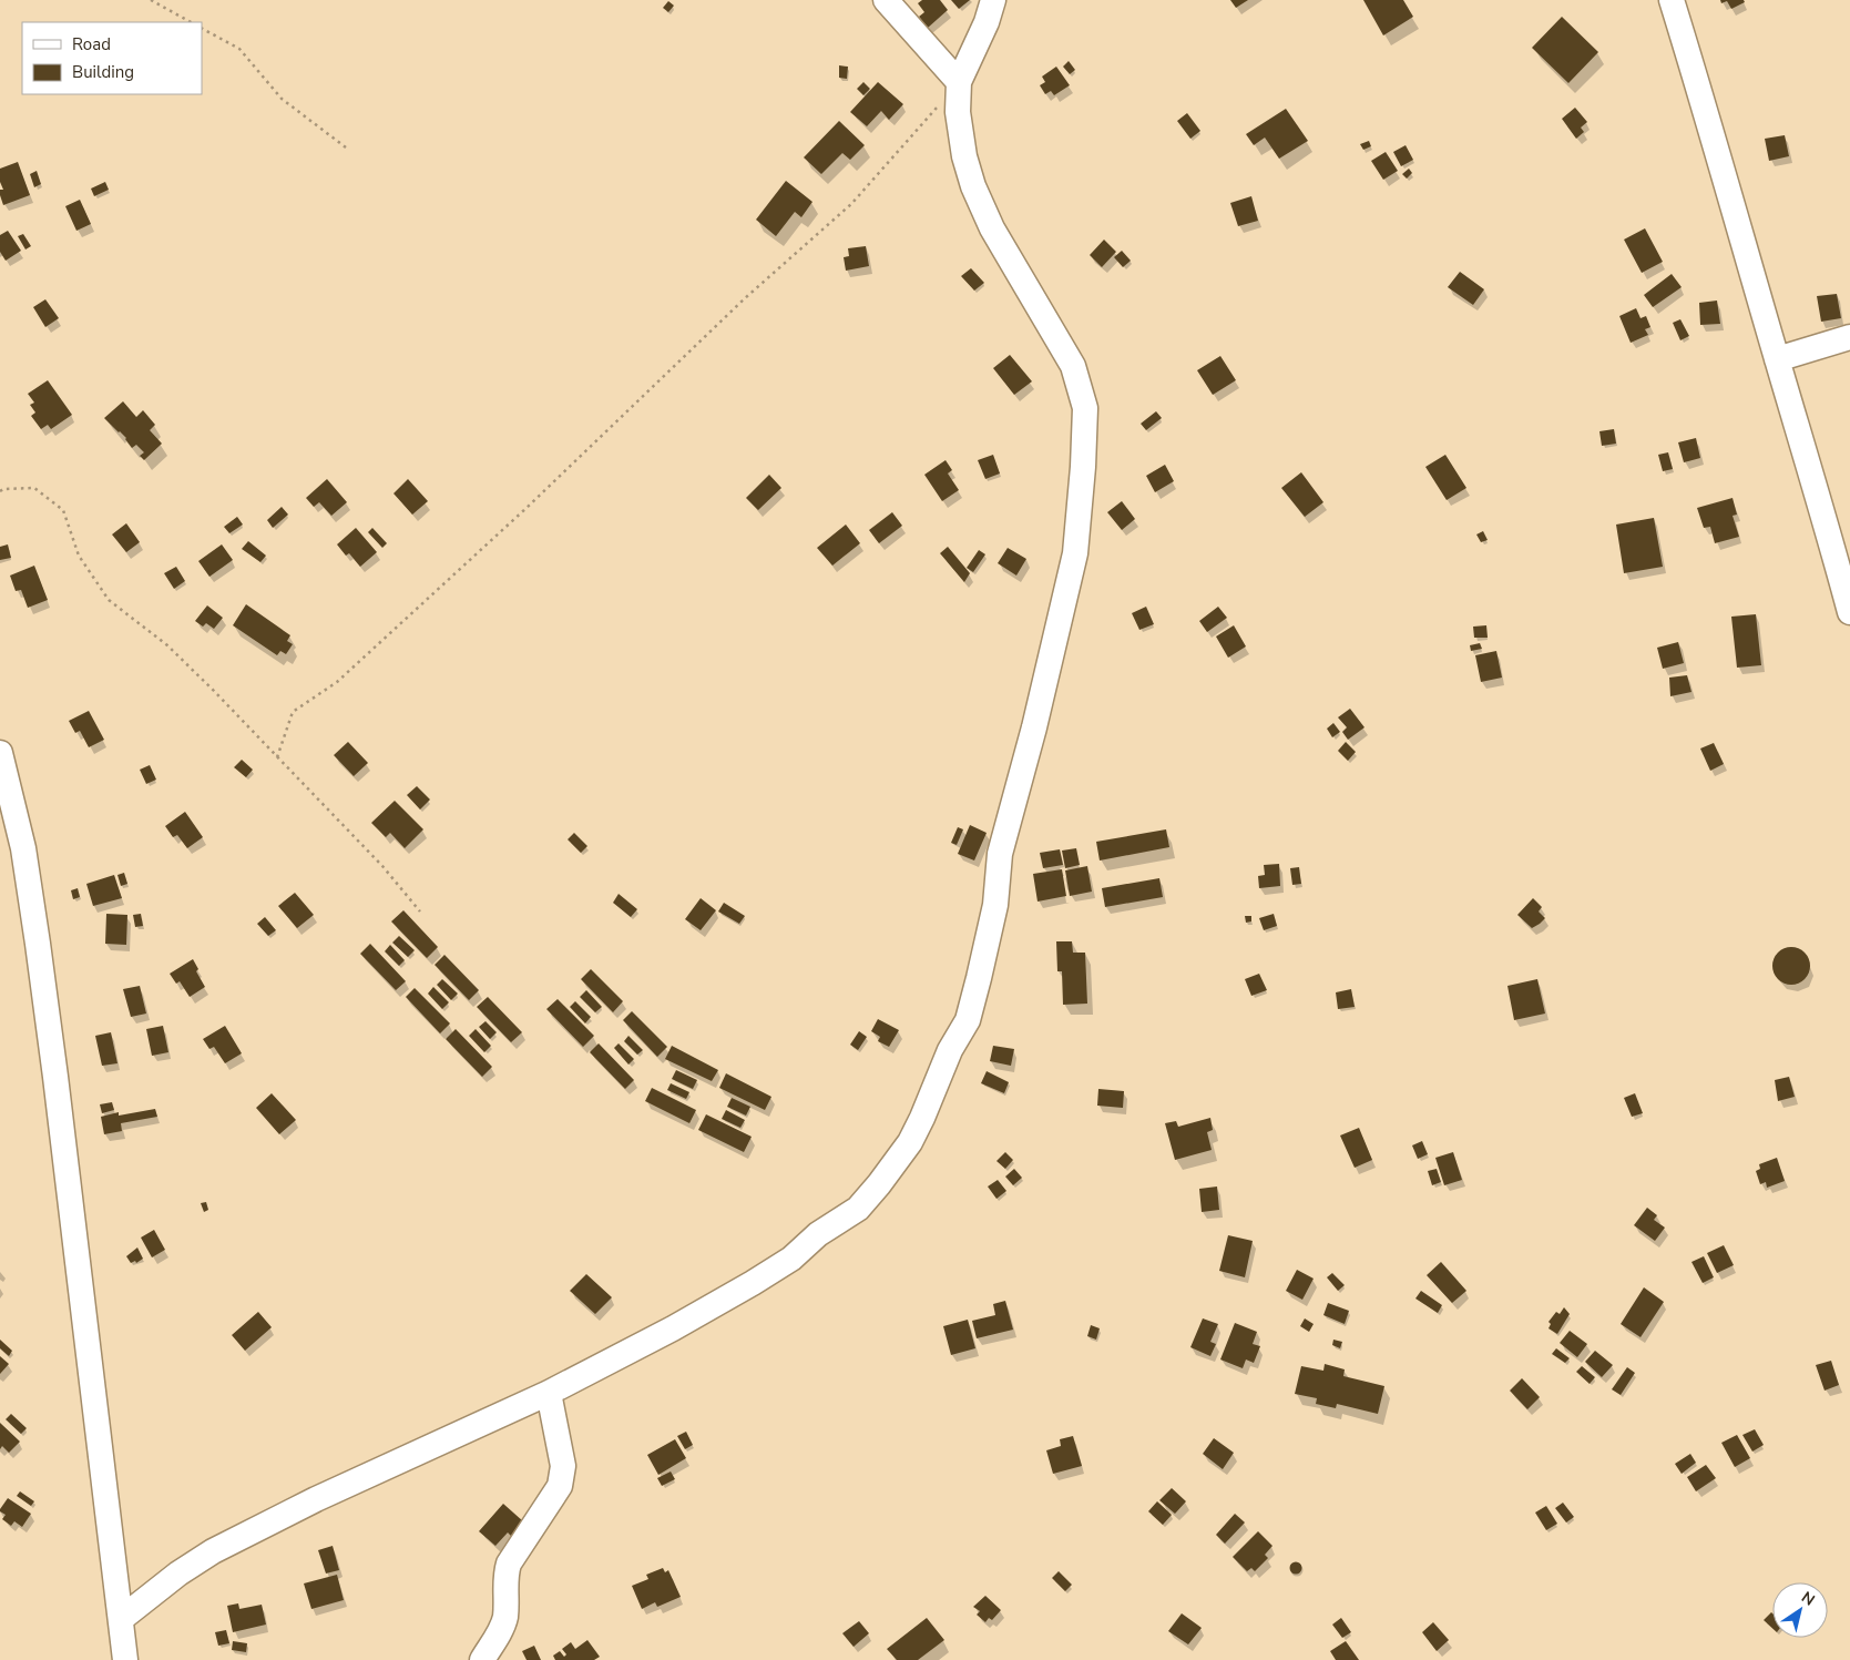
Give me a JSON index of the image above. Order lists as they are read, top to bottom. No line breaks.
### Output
{"legend":["Road","Building"],"north":"top right"}
